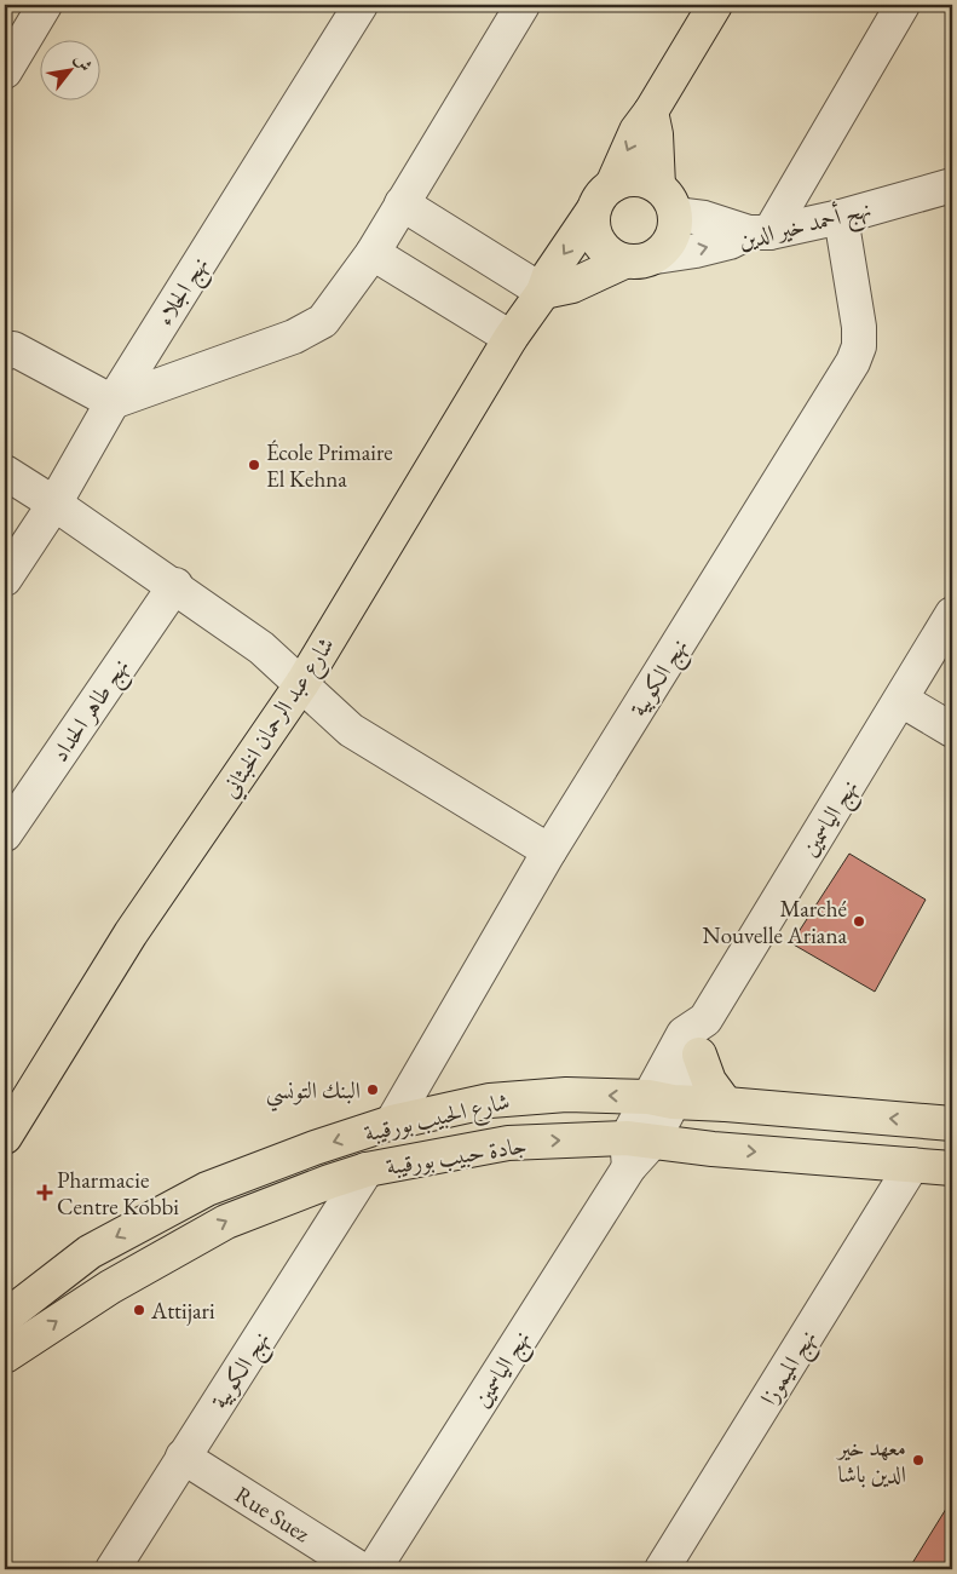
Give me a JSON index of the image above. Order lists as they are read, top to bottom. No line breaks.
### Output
{"streets":{"main road":["شارع عبد الرحمان الخبثاني","شارع الحبيب بورقيبة","جادة حبيب بورقيبة"],"street":["نهج أحمد خير الدين","نهج الجلاء","نهج الكوبية","نهج طاهر الحداد","نهج الياسمين","نهج الميموزا","Rue Suez"]},"crossings":[["نهج أحمد خير الدين","نهج الكوبية"],["نهج أحمد خير الدين","شارع عبد الرحمان الخبثاني"],["نهج الكوبية","شارع الحبيب بورقيبة"],["نهج الكوبية","جادة حبيب بورقيبة"],["نهج الكوبية","Rue Suez"],["نهج الياسمين","شارع الحبيب بورقيبة"],["نهج الياسمين","جادة حبيب بورقيبة"],["جادة حبيب بورقيبة","نهج الميموزا"]],"one_way":["نهج أحمد خير الدين","شارع الحبيب بورقيبة","جادة حبيب بورقيبة"],"places":{"other":["École Primaire El Kehna","Marché Nouvelle Ariana","البنك التونسي","Attijari","معهد خير الدين باشا"],"health":["Pharmacie Centre Kobbi"]},"north":"top right"}
